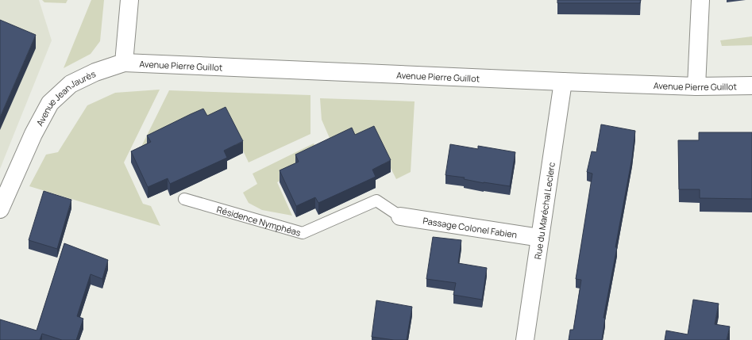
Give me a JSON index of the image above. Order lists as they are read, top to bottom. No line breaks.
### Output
{"streets":{"street":["Avenue Pierre Guillot","Avenue Jean Jaurès","Rue du Maréchal Leclerc","Passage Colonel Fabien"],"lane":["Résidence Nymphéas"]},"crossings":[["Avenue Pierre Guillot","Avenue Jean Jaurès"],["Avenue Pierre Guillot","Rue du Maréchal Leclerc"],["Rue du Maréchal Leclerc","Passage Colonel Fabien"],["Résidence Nymphéas","Passage Colonel Fabien"]]}
